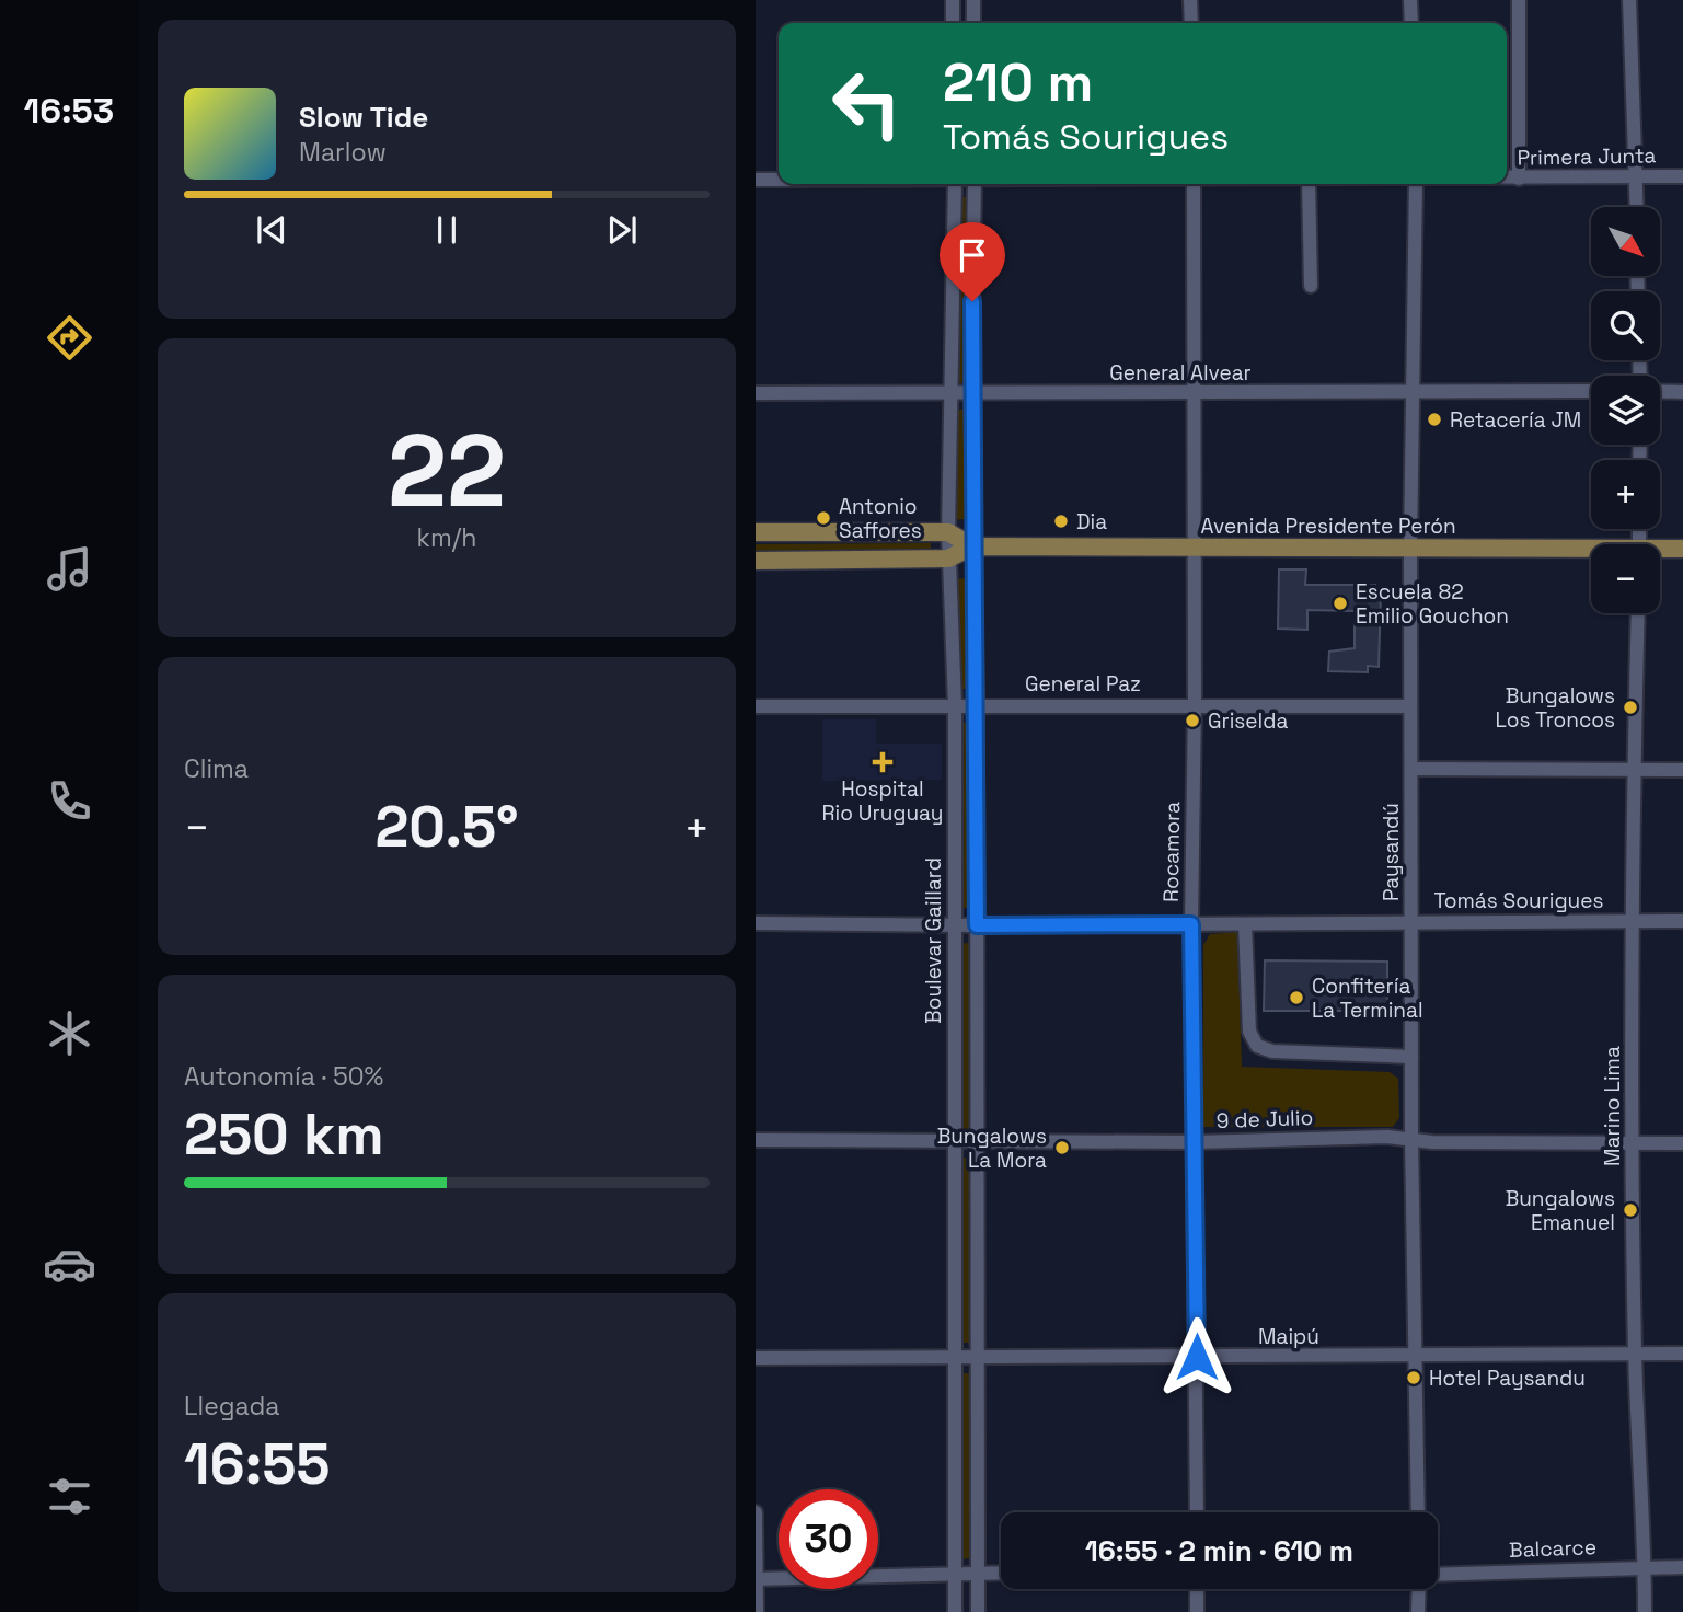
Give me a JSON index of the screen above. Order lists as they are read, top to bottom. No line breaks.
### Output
{"streets":{"main road":["Avenida Presidente Perón"],"street":["Primera Junta","General Alvear","General Paz","Rocamora","Paysandú","Tomás Sourigues","Boulevar Gaillard","Marino Lima","9 de Julio","Maipú","Balcarce"]},"crossings":[["General Alvear","Rocamora"],["General Alvear","Paysandú"],["General Alvear","Boulevar Gaillard"],["Avenida Presidente Perón","Rocamora"],["Avenida Presidente Perón","Paysandú"],["Avenida Presidente Perón","Boulevar Gaillard"],["General Paz","Rocamora"],["General Paz","Paysandú"],["General Paz","Boulevar Gaillard"],["Rocamora","Tomás Sourigues"],["Rocamora","9 de Julio"],["Rocamora","Maipú"],["Paysandú","Tomás Sourigues"],["Paysandú","9 de Julio"],["Paysandú","Maipú"],["Tomás Sourigues","Boulevar Gaillard"],["Tomás Sourigues","Marino Lima"],["Boulevar Gaillard","9 de Julio"],["Boulevar Gaillard","Maipú"],["Marino Lima","9 de Julio"],["Marino Lima","Maipú"],["Marino Lima","Balcarce"]],"places":{"other":["Retacería JM","Antonio Saffores","Dia","Escuela 82 Emilio Gouchon","Bungalows Los Troncos","Griselda","Confitería La Terminal","Bungalows La Mora","Bungalows Emanuel","Hotel Paysandu"],"health":["Hospital Rio Uruguay"]},"north":"bottom right","page":{"tabs":"16:53","turn":["210 m","Tomás Sourigues"],"song":["Slow Tide","Marlow"],"map_buttons":["+","−"],"tile":[["22","km/h"],"Clima",["Autonomía · 50%","250 km"],["Llegada","16:55"]],"heat":["−","20.5°","+"],"limit":"30","trip":"16:55 · 2 min · 610 m"}}
